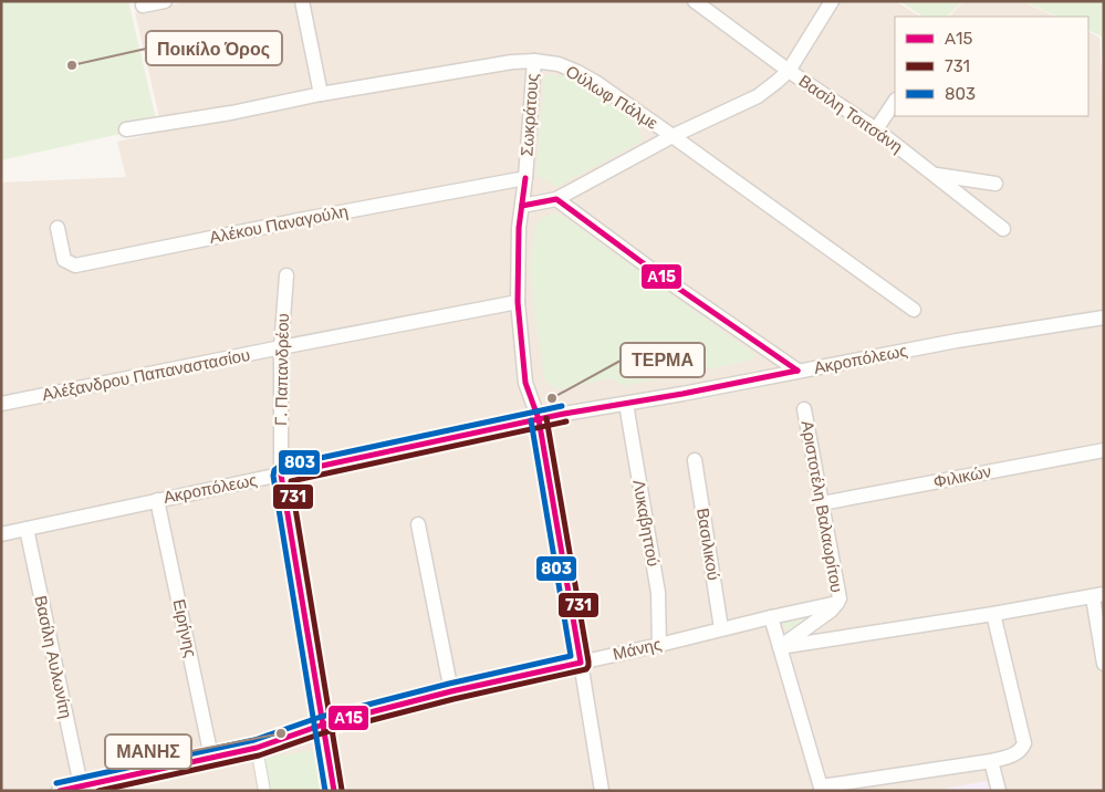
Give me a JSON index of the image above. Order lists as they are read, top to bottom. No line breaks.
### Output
{"streets":{"street":["Ούλωφ Πάλμε","Βασίλη Τσιτσάνη","Σωκράτους","Αλέκου Παναγούλη","Ακροπόλεως","Γ. Παπανδρέου","Αλέξανδρου Παπαναστασίου","Φιλικών","Αριστοτέλη Βαλαωρίτου","Λυκαβηττού","Βασιλικού","Ειρήνης","Μάνης","Βασίλη Αυλωνίτη"]},"crossings":[["Ούλωφ Πάλμε","Σωκράτους"],["Σωκράτους","Αλέκου Παναγούλη"],["Σωκράτους","Ακροπόλεως"],["Σωκράτους","Αλέξανδρου Παπαναστασίου"],["Σωκράτους","Μάνης"],["Ακροπόλεως","Γ. Παπανδρέου"],["Ακροπόλεως","Λυκαβηττού"],["Ακροπόλεως","Ειρήνης"],["Ακροπόλεως","Βασίλη Αυλωνίτη"],["Γ. Παπανδρέου","Αλέξανδρου Παπαναστασίου"],["Γ. Παπανδρέου","Μάνης"],["Φιλικών","Αριστοτέλη Βαλαωρίτου"],["Αριστοτέλη Βαλαωρίτου","Μάνης"],["Λυκαβηττού","Μάνης"],["Βασιλικού","Μάνης"],["Ειρήνης","Μάνης"],["Μάνης","Βασίλη Αυλωνίτη"]],"places":["Ποικίλο Όρος","ΤΕΡΜΑ","ΜΑΝΗΣ"],"lines":["transit line Α15","transit line 803","transit line 731"],"legend":["Α15","731","803"]}
